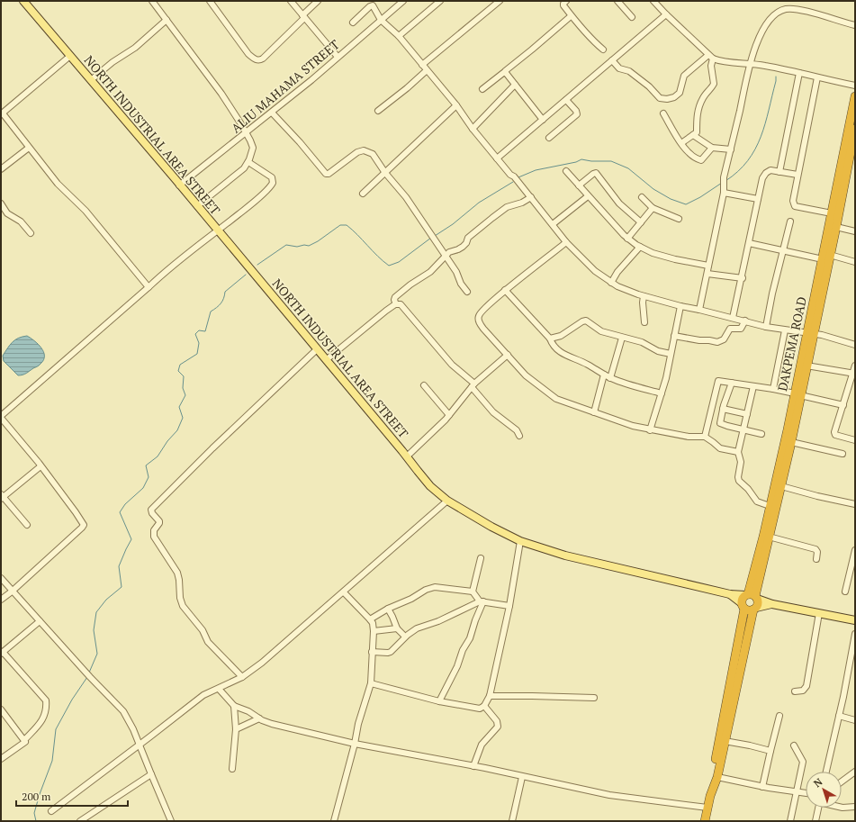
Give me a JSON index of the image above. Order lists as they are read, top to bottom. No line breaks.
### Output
{"streets":{"highway":["DAKPEMA ROAD"],"main road":["NORTH INDUSTRIAL AREA STREET"],"street":["ALIU MAHAMA STREET"]},"crossings":[["ALIU MAHAMA STREET","NORTH INDUSTRIAL AREA STREET"],["NORTH INDUSTRIAL AREA STREET","DAKPEMA ROAD"]],"scale_bar":"200 m","north":"top left"}
